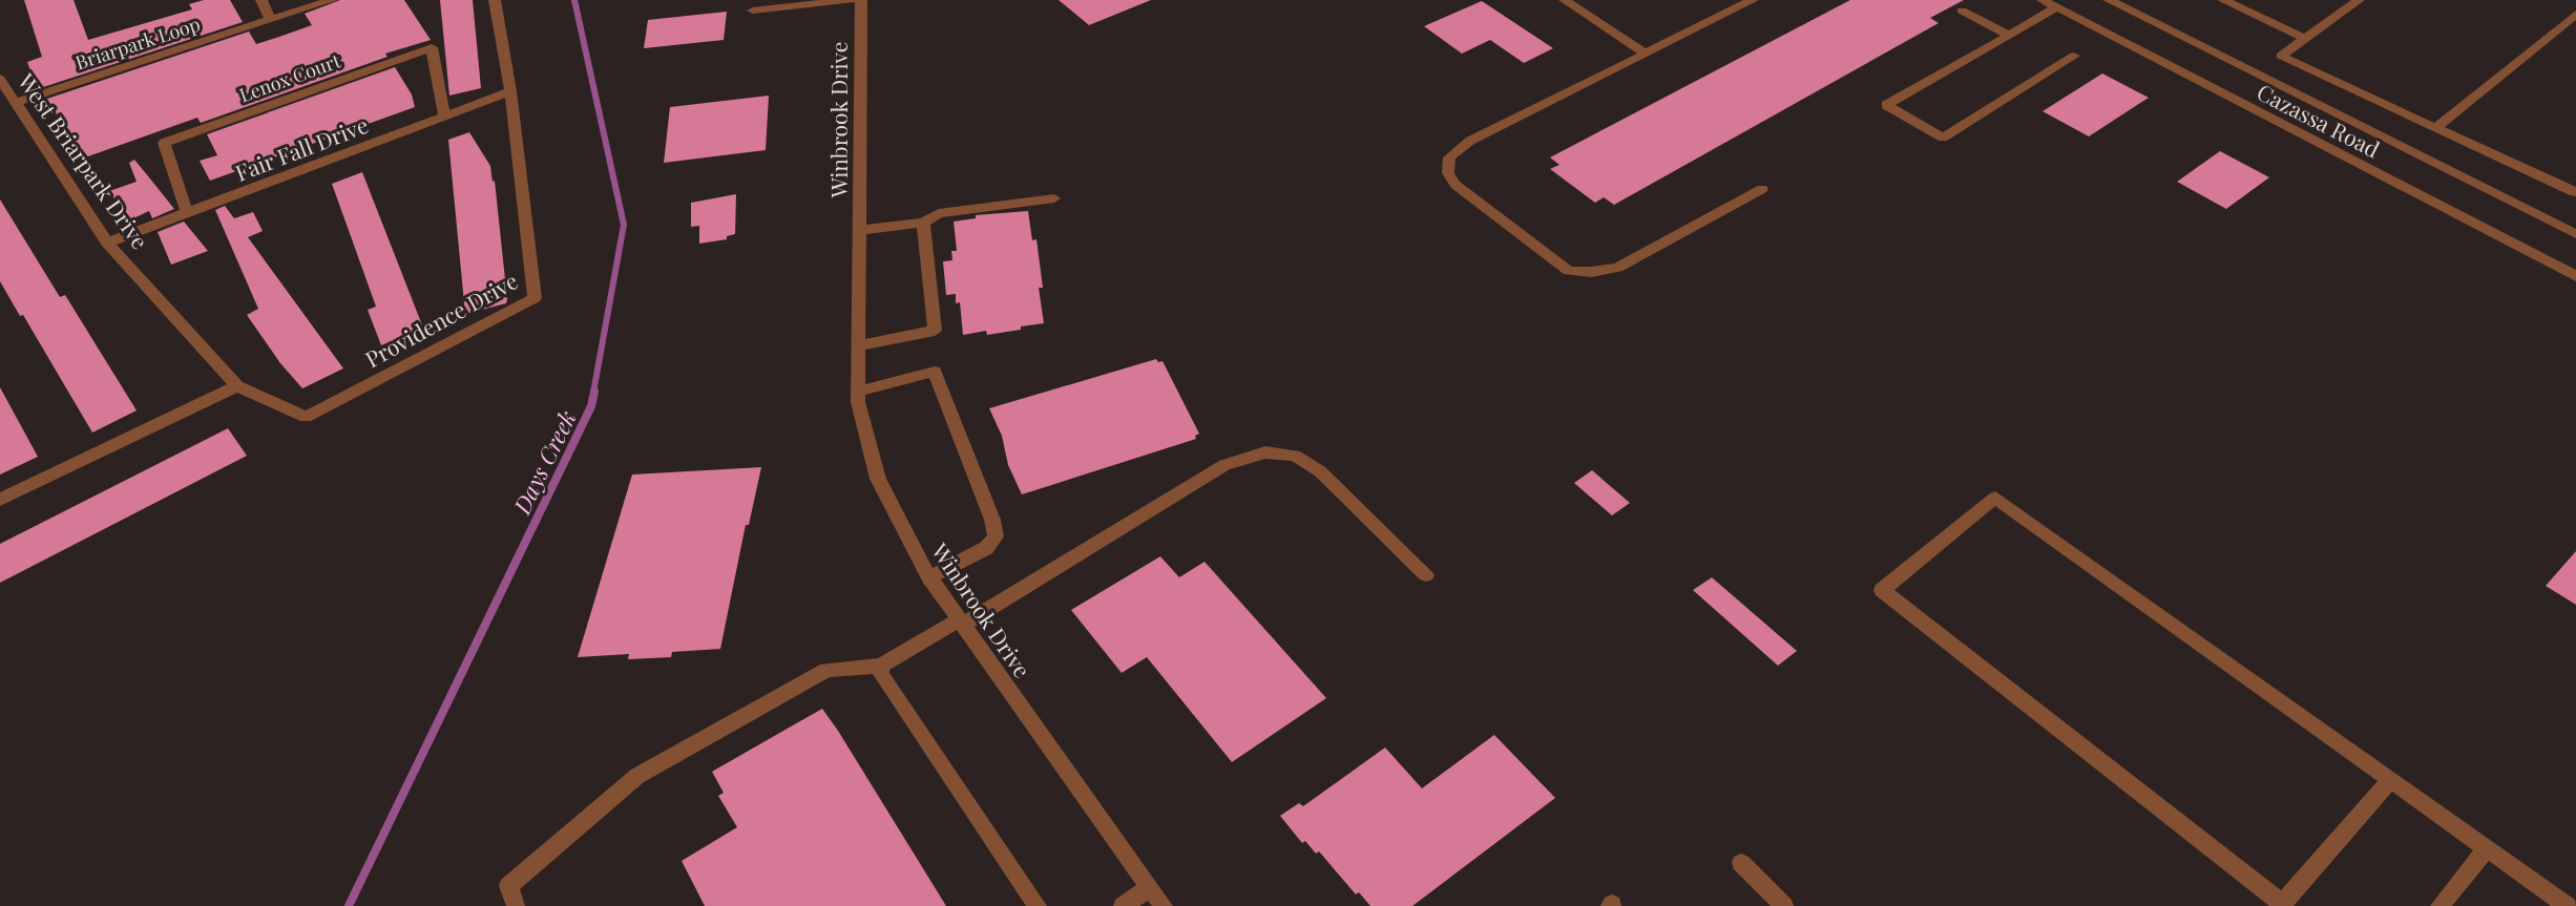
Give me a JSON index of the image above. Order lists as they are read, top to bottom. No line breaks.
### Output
{"streets":{"street":["Briarpark Loop","Lenox Court","Winbrook Drive","Cazassa Road","Fair Fall Drive","West Briarpark Drive","Providence Drive"]},"crossings":[["Briarpark Loop","West Briarpark Drive"],["Lenox Court","Fair Fall Drive"],["Fair Fall Drive","West Briarpark Drive"],["Fair Fall Drive","Providence Drive"],["West Briarpark Drive","Providence Drive"]],"water":["Days Creek"]}
